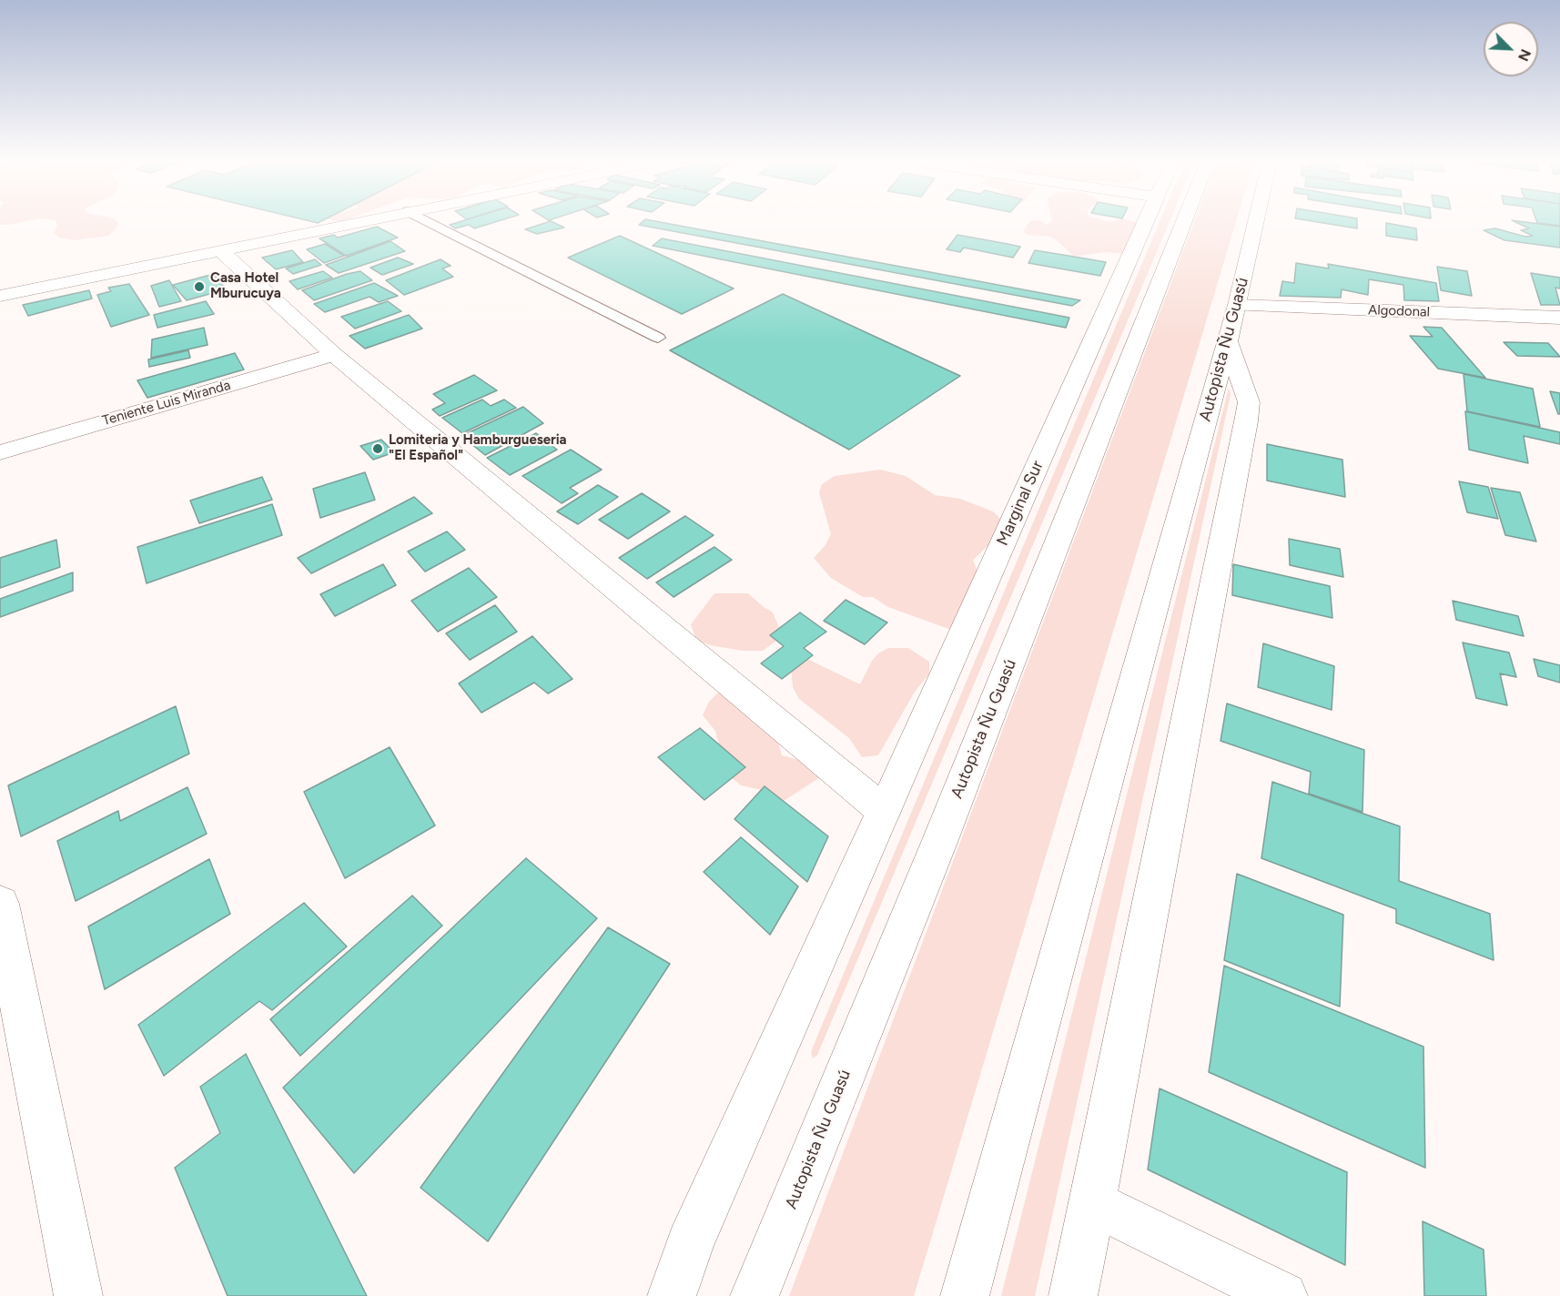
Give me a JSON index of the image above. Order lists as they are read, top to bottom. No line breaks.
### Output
{"streets":{"main road":["Algodonal","Autopista Ñu Guasú","Teniente Luis Miranda","Marginal Sur"]},"crossings":[["Algodonal","Autopista Ñu Guasú"]],"places":["Casa Hotel Mburucuya","Lomiteria y Hamburgueseria \"El Español\""],"north":"bottom right"}
